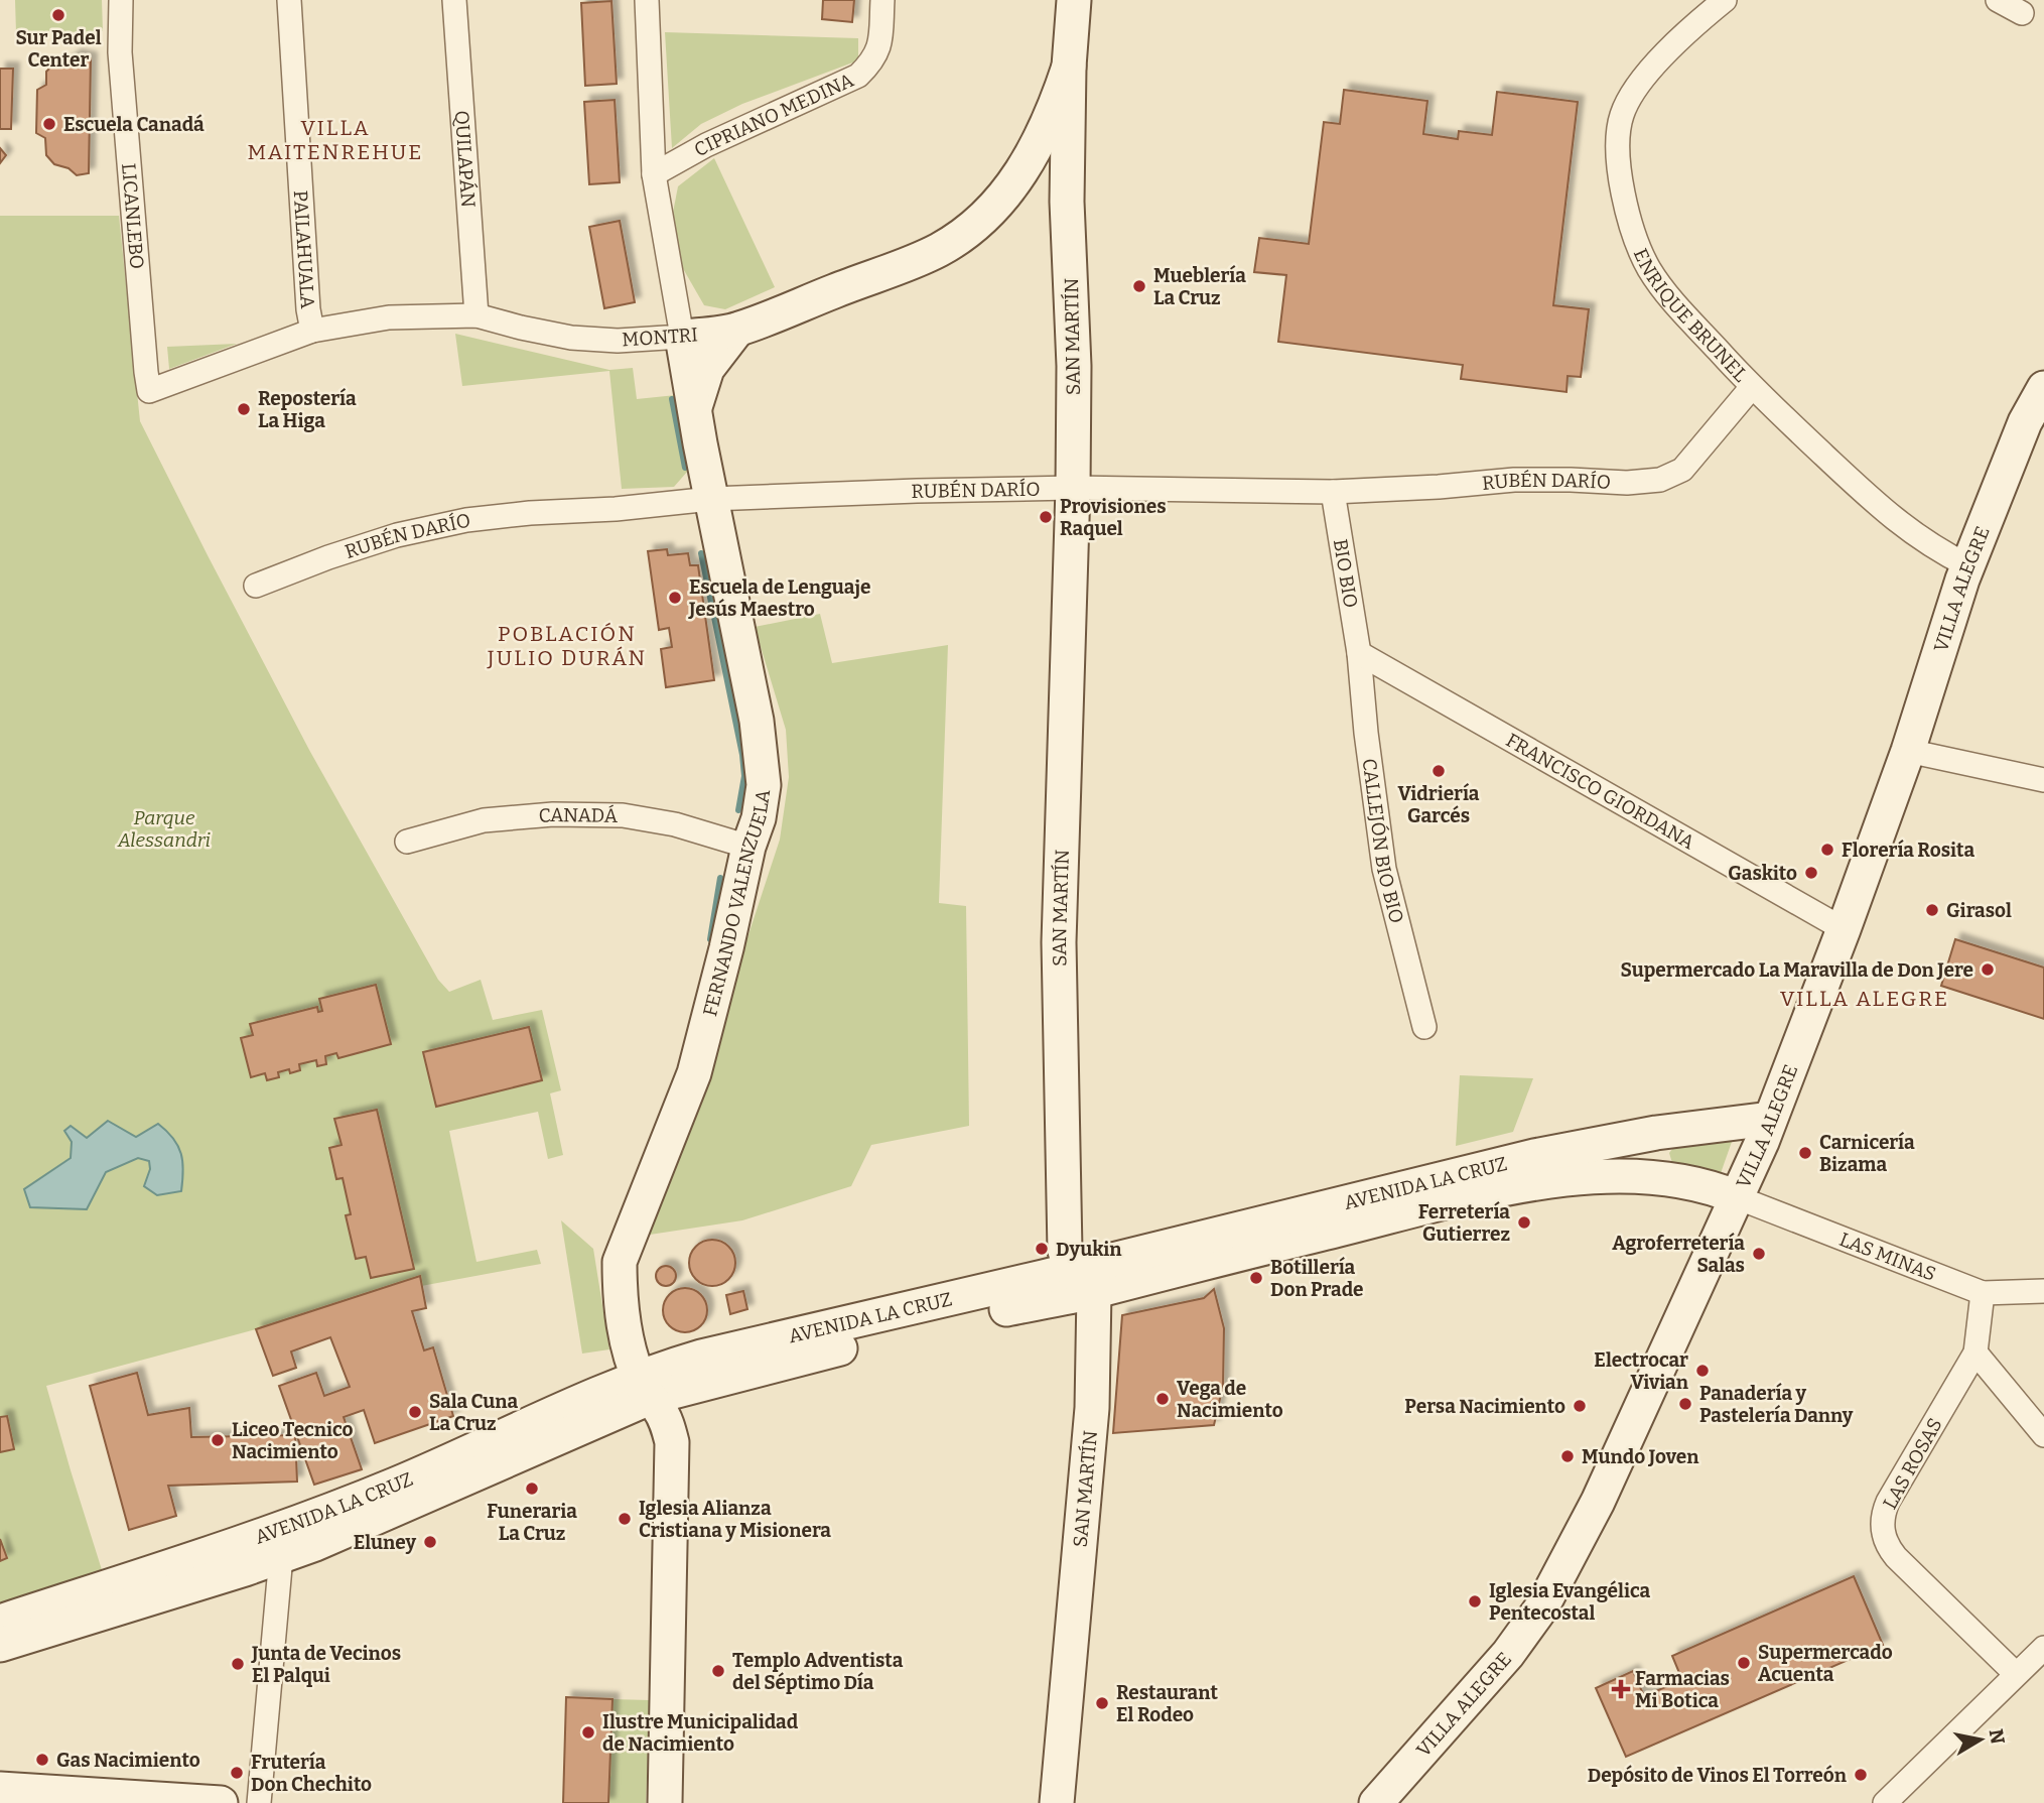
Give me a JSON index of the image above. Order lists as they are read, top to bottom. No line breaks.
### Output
{"streets":{"main road":["MONTRI","SAN MARTÍN","VILLA ALEGRE","FERNANDO VALENZUELA","AVENIDA LA CRUZ"],"street":["CIPRIANO MEDINA","QUILAPÁN","LICANLEBO","PAILAHUALA","ENRIQUE BRUNEL","RUBÉN DARÍO","BIO BIO","FRANCISCO GIORDANA","CANADÁ","CALLEJÓN BIO BIO","LAS MINAS","LAS ROSAS"]},"crossings":[["CIPRIANO MEDINA","FERNANDO VALENZUELA"],["QUILAPÁN","MONTRI"],["LICANLEBO","MONTRI"],["PAILAHUALA","MONTRI"],["ENRIQUE BRUNEL","RUBÉN DARÍO"],["ENRIQUE BRUNEL","VILLA ALEGRE"],["MONTRI","SAN MARTÍN"],["MONTRI","FERNANDO VALENZUELA"],["SAN MARTÍN","RUBÉN DARÍO"],["SAN MARTÍN","AVENIDA LA CRUZ"],["RUBÉN DARÍO","BIO BIO"],["RUBÉN DARÍO","FERNANDO VALENZUELA"],["BIO BIO","FRANCISCO GIORDANA"],["BIO BIO","CALLEJÓN BIO BIO"],["VILLA ALEGRE","FRANCISCO GIORDANA"],["VILLA ALEGRE","AVENIDA LA CRUZ"],["VILLA ALEGRE","LAS MINAS"],["FRANCISCO GIORDANA","CALLEJÓN BIO BIO"],["CANADÁ","FERNANDO VALENZUELA"],["FERNANDO VALENZUELA","AVENIDA LA CRUZ"],["AVENIDA LA CRUZ","LAS MINAS"],["LAS MINAS","LAS ROSAS"]],"districts":["VILLA MAITENREHUE","POBLACIÓN JULIO DURÁN","VILLA ALEGRE"],"parks":["Parque Alessandri"],"places":{"other":["Sur Padel Center","Escuela Canadá","Mueblería La Cruz","Repostería La Higa","Provisiones Raquel","Escuela de Lenguaje Jesús Maestro","Vidriería Garcés","Florería Rosita","Gaskito","Girasol","Supermercado La Maravilla de Don Jere","Carnicería Bizama","Ferretería Gutierrez","Dyukin","Agroferretería Salas","Botillería Don Prade","Electrocar Vivian","Vega de Nacimiento","Panadería y Pastelería Danny","Persa Nacimiento","Sala Cuna La Cruz","Liceo Tecnico Nacimiento","Mundo Joven","Funeraria La Cruz","Iglesia Alianza Cristiana y Misionera","Eluney","Iglesia Evangélica Pentecostal","Supermercado Acuenta","Junta de Vecinos El Palqui","Templo Adventista del Séptimo Día","Restaurant El Rodeo","Ilustre Municipalidad de Nacimiento","Gas Nacimiento","Frutería Don Chechito","Depósito de Vinos El Torreón"],"health":["Farmacias Mi Botica"]},"north":"right"}
